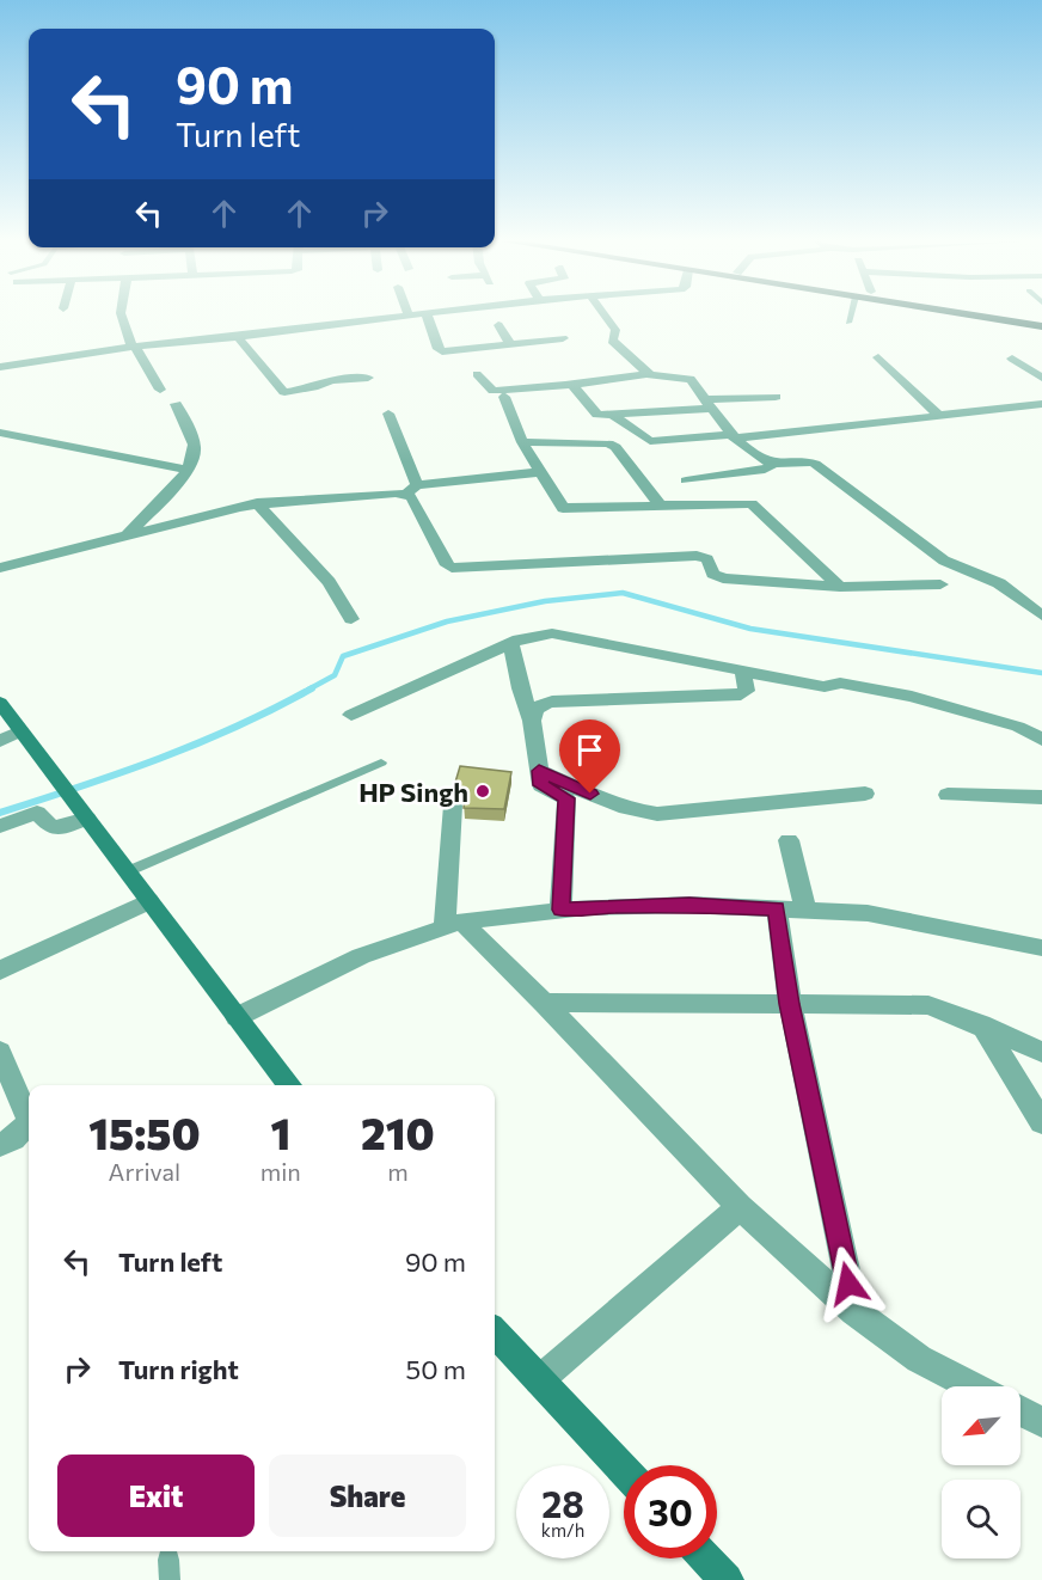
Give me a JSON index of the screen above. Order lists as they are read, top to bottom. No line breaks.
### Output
{"places":["HP Singh"],"north":"bottom left","page":{"turn":["90 m","Turn left"],"eta":["15:50","Arrival","1","min","210","m"],"list":[{"name":"Turn left","value":"90 m"},{"name":"Turn right","value":"50 m"}],"buttons":["Exit","Share"],"speed":"28 km/h","limit":"30"}}
